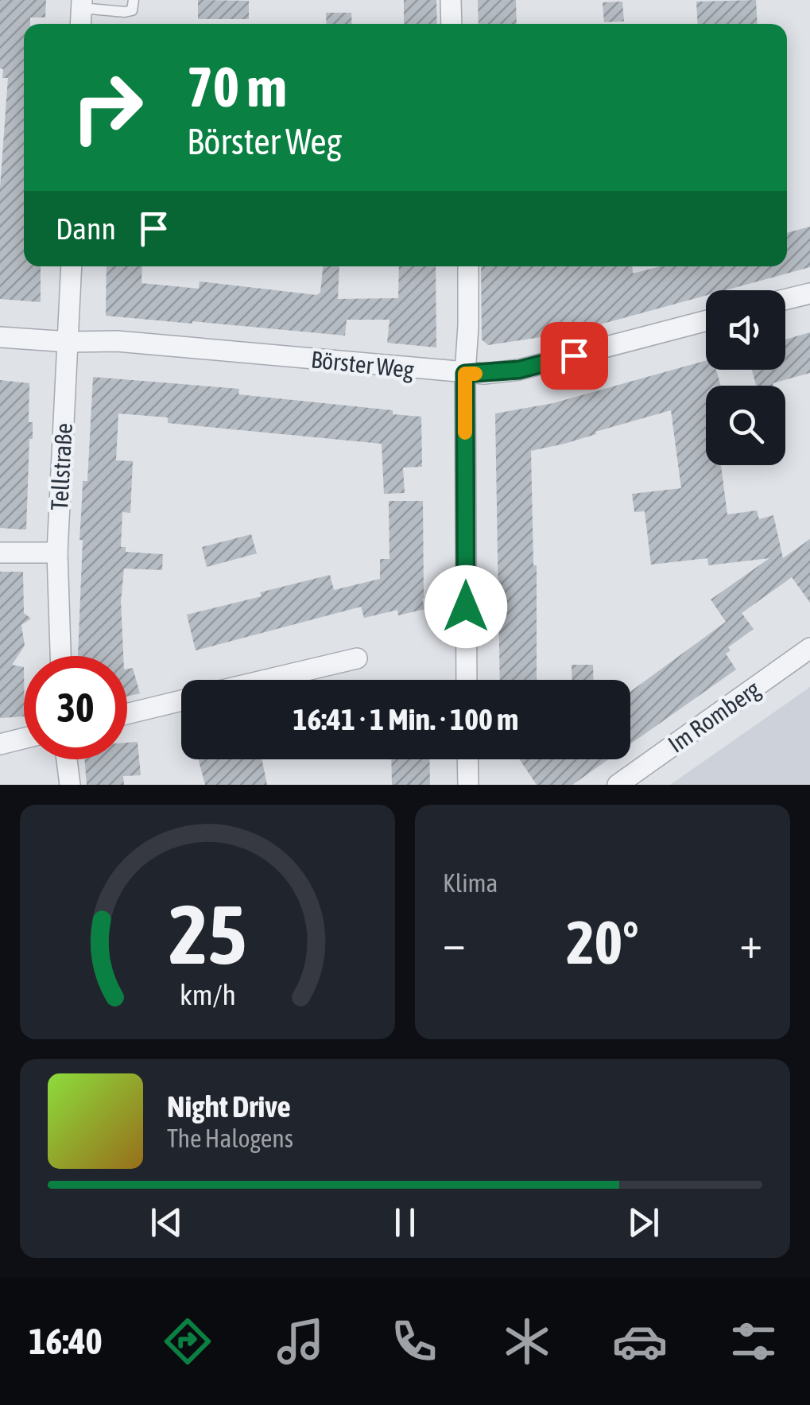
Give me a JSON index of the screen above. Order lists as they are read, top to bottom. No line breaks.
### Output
{"streets":{"street":["Börster Weg","Tellstraße","Im Romberg"]},"crossings":[["Börster Weg","Tellstraße"]],"page":{"turn":["70 m","Börster Weg"],"then":"Dann","limit":"30","trip":"16:41 · 1 Min. · 100 m","tile":"Klima","heat":["−","20°","+"],"song":["Night Drive","The Halogens"],"tabs":"16:40","gauge":["25","km/h"]}}
